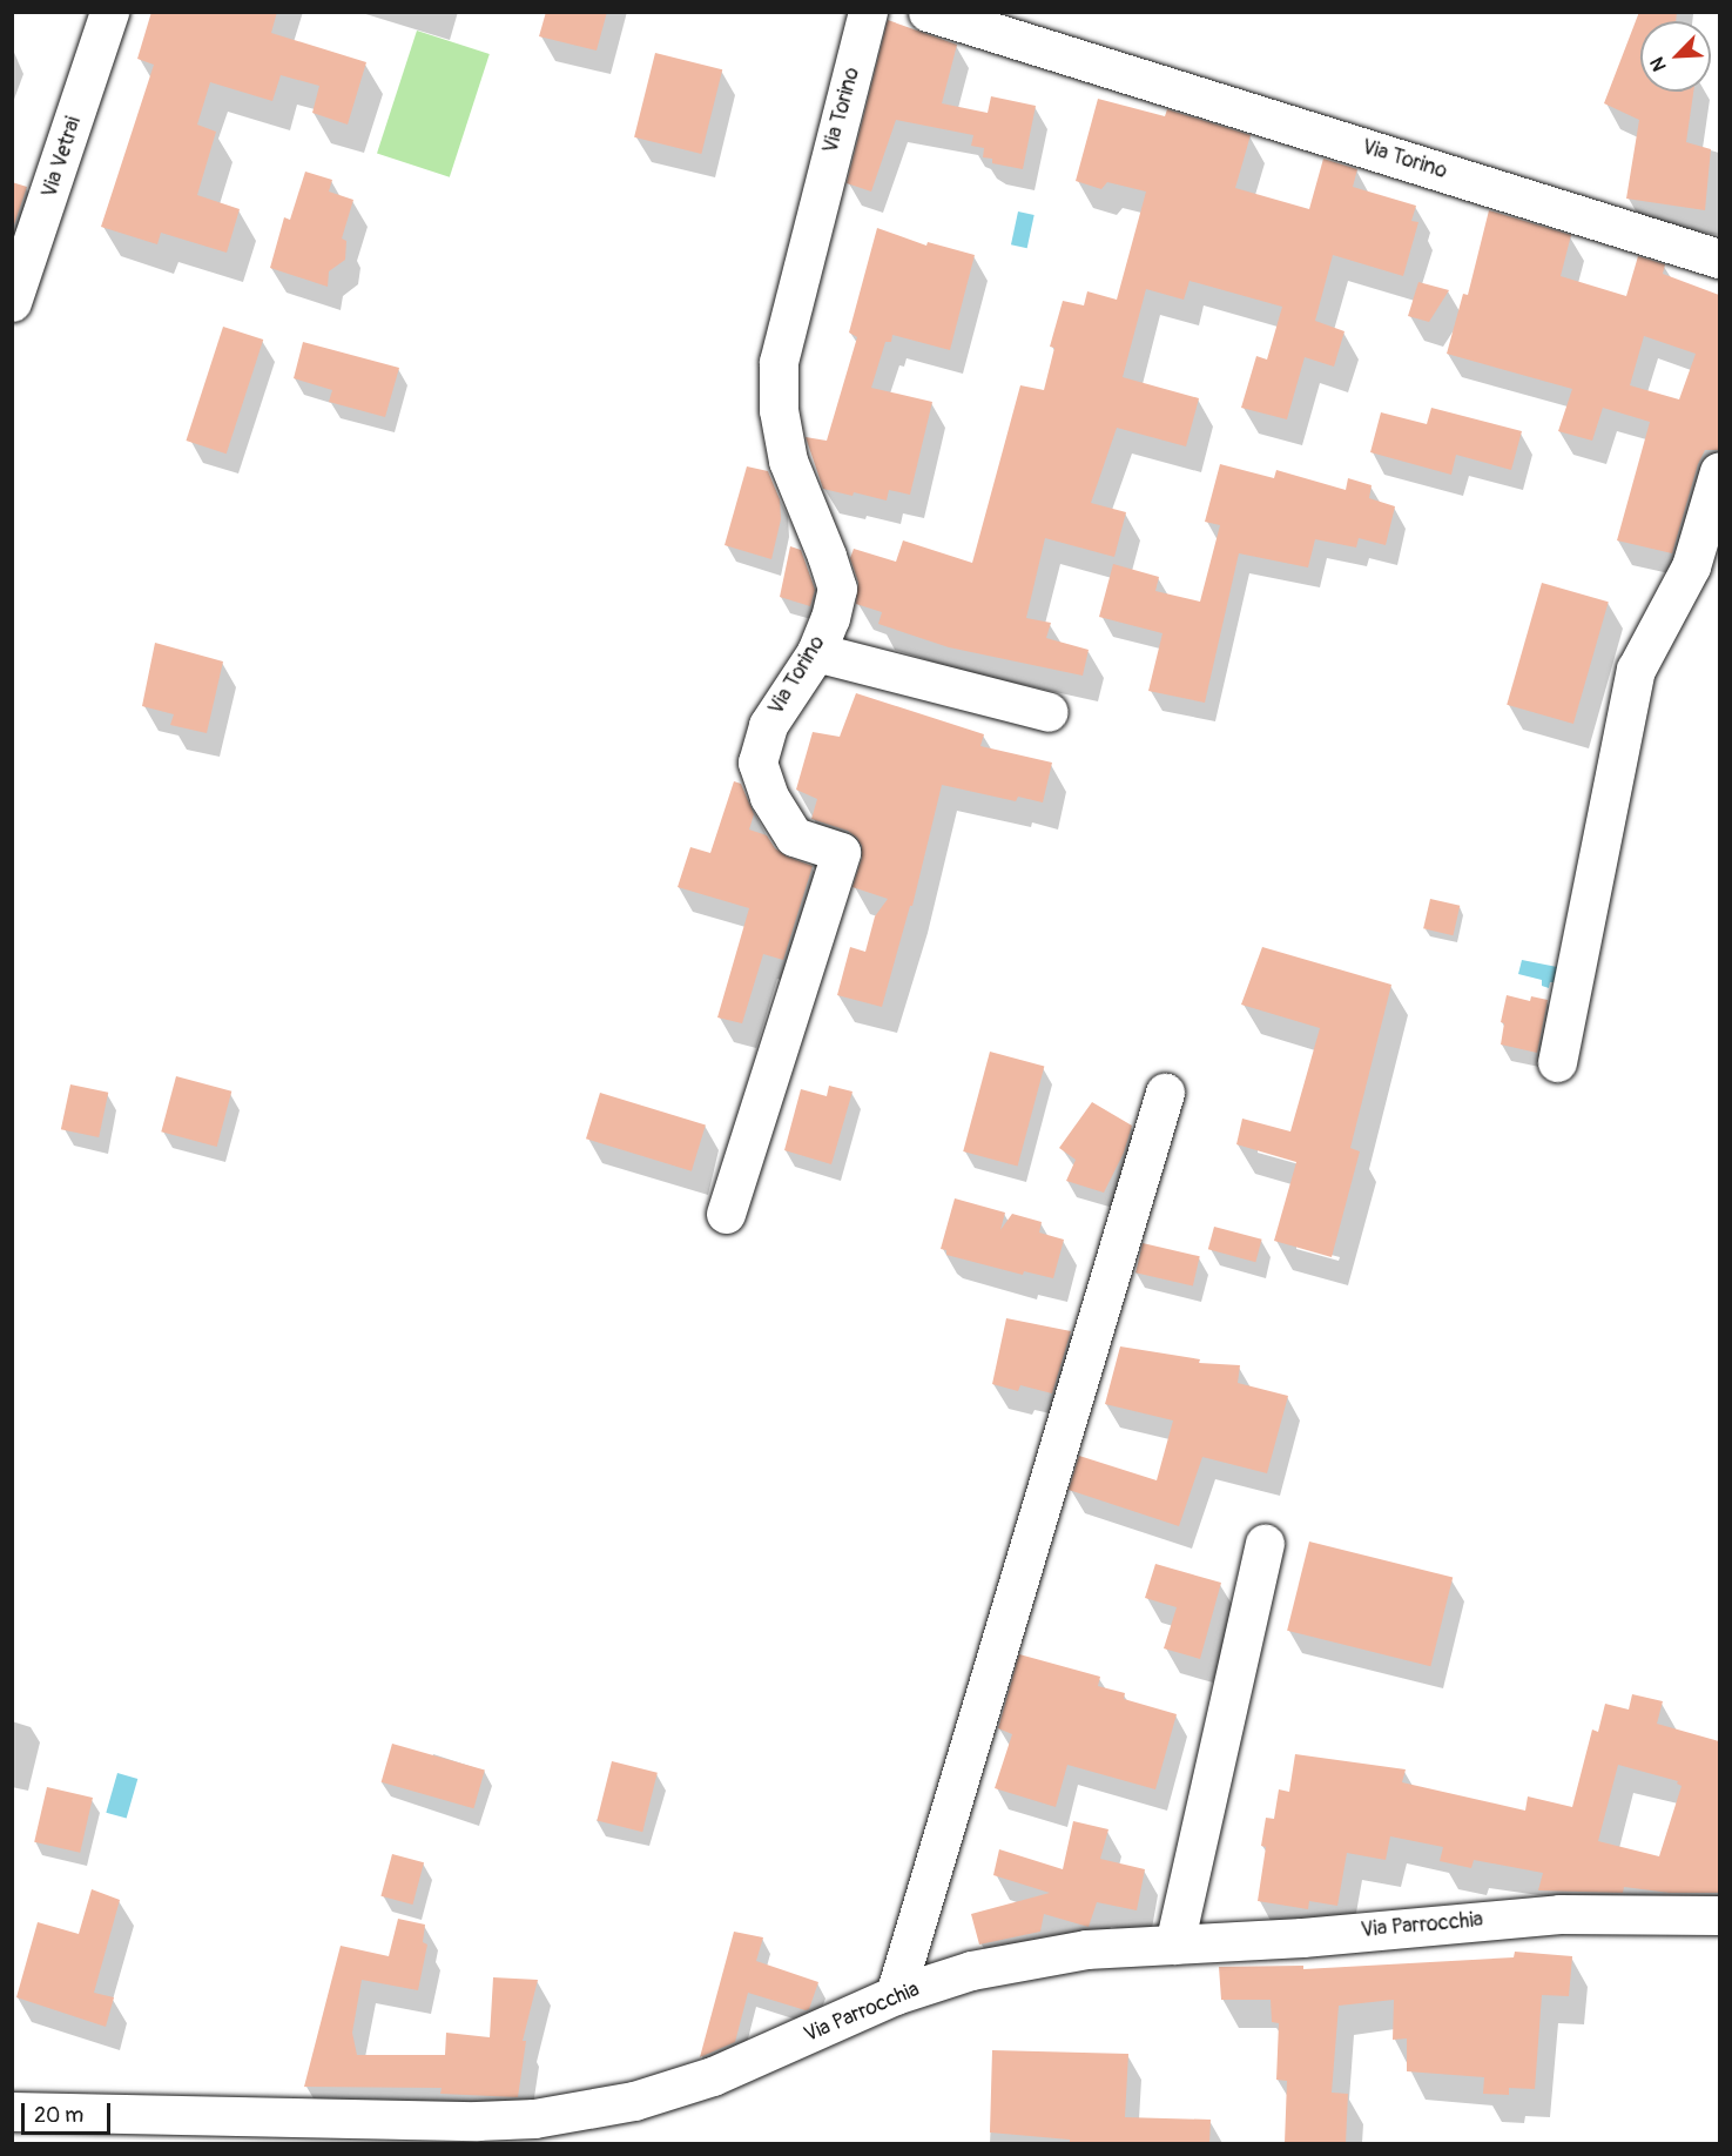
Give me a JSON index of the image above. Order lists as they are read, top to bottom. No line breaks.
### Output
{"streets":{"street":["Via Torino","Via Vetrai","Via Parrocchia"]},"scale_bar":"20 m","north":"bottom left"}
